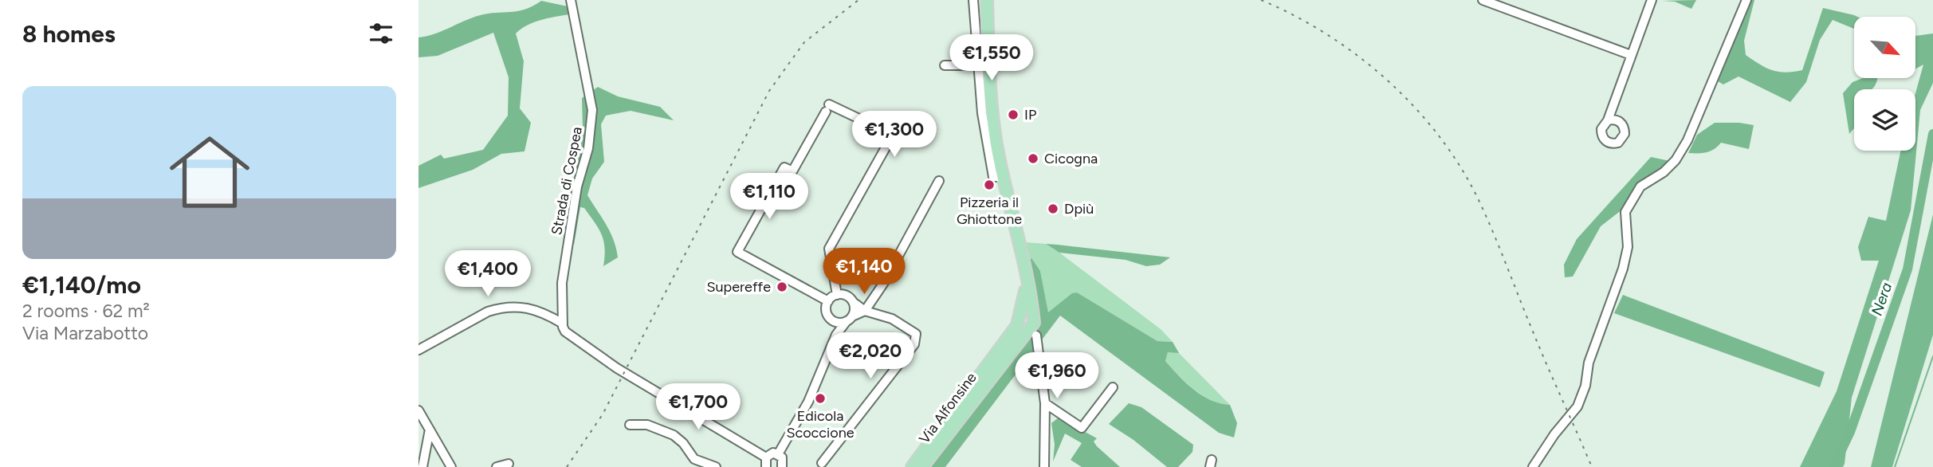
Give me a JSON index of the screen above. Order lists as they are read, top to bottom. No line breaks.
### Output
{"streets":{"main road":["Via Alfonsine"],"street":["Strada di Cospea"]},"water":["Nera"],"places":["IP","Cicogna","Pizzeria il Ghiottone","Dpiù","Supereffe","Edicola Scoccione"],"north":"bottom right","page":{"heading":"8 homes","price":["€1,550","€1,300","€1,110","€1,140","€1,400","€2,020","€1,960","€1,700"],"list":[{"name":"€1,140/mo","note":"2 rooms · 62 m² · Via Marzabotto"}]}}
